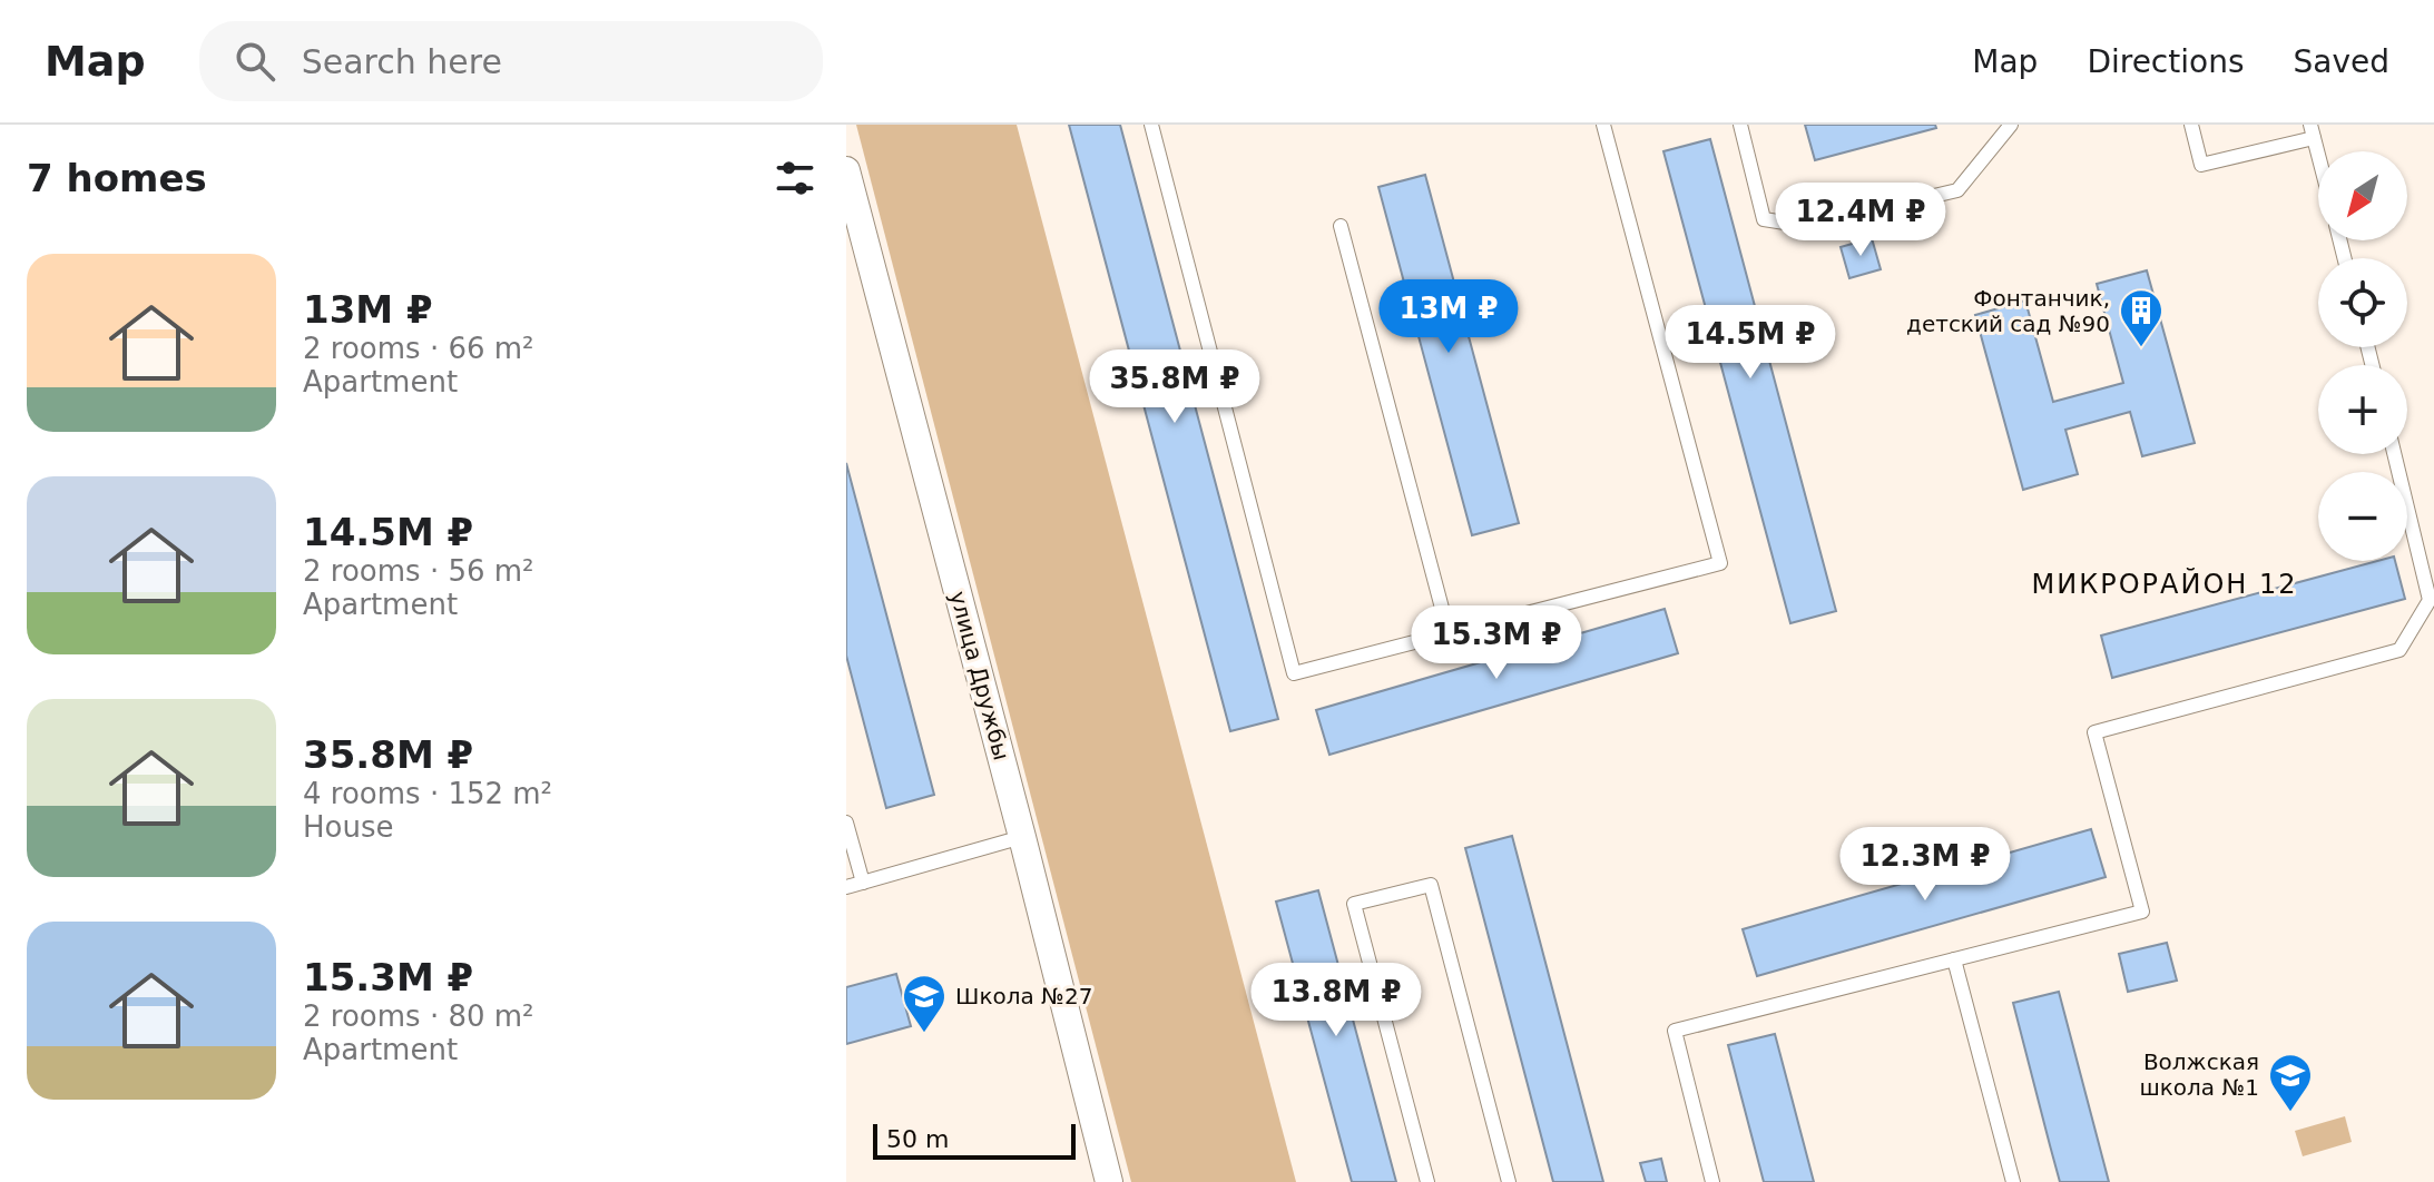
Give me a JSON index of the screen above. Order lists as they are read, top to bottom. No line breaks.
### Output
{"streets":{"street":["улица Дружбы"]},"districts":["МИКРОРАЙОН 12"],"places":{"building":["Фонтанчик, детский сад №90"],"school or university":["Школа №27","Волжская школа №1"]},"scale_bar":"50 m","north":"bottom left","page":{"header":"Map","search":"Search here","nav":["Map","Directions","Saved"],"heading":"7 homes","map_buttons":["+","−"],"price":["12.4M ₽","13M ₽","14.5M ₽","35.8M ₽","15.3M ₽","12.3M ₽","13.8M ₽"],"list":[{"name":"13M ₽","note":"2 rooms · 66 m² · Apartment"},{"name":"14.5M ₽","note":"2 rooms · 56 m² · Apartment"},{"name":"35.8M ₽","note":"4 rooms · 152 m² · House"},{"name":"15.3M ₽","note":"2 rooms · 80 m² · Apartment"}],"scale":"50 m"}}
